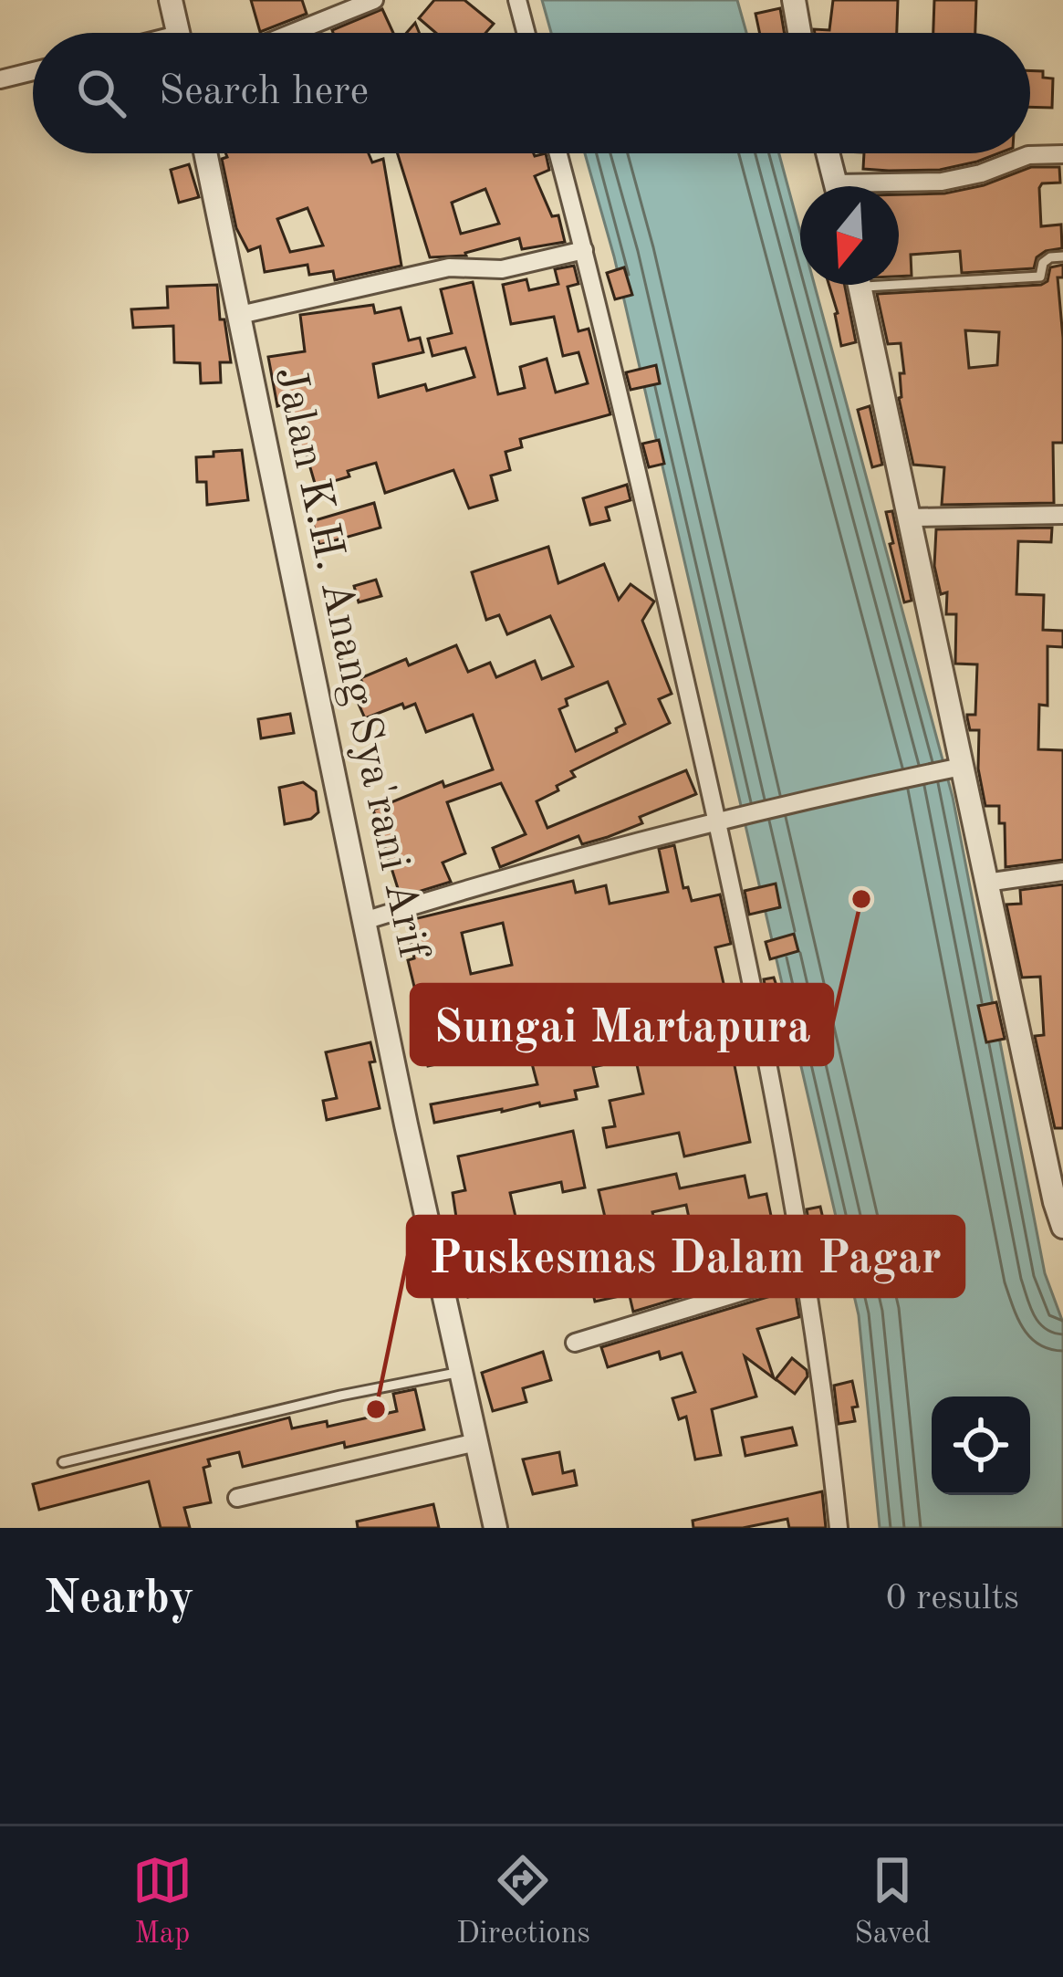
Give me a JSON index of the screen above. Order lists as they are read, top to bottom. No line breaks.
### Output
{"streets":{"street":["Jalan K.H. Anang Sya'rani Arif"]},"places":["Sungai Martapura","Puskesmas Dalam Pagar"],"north":"bottom","page":{"search":"Search here","heading":["Nearby","0 results"],"nav":["Map","Directions","Saved"]}}
